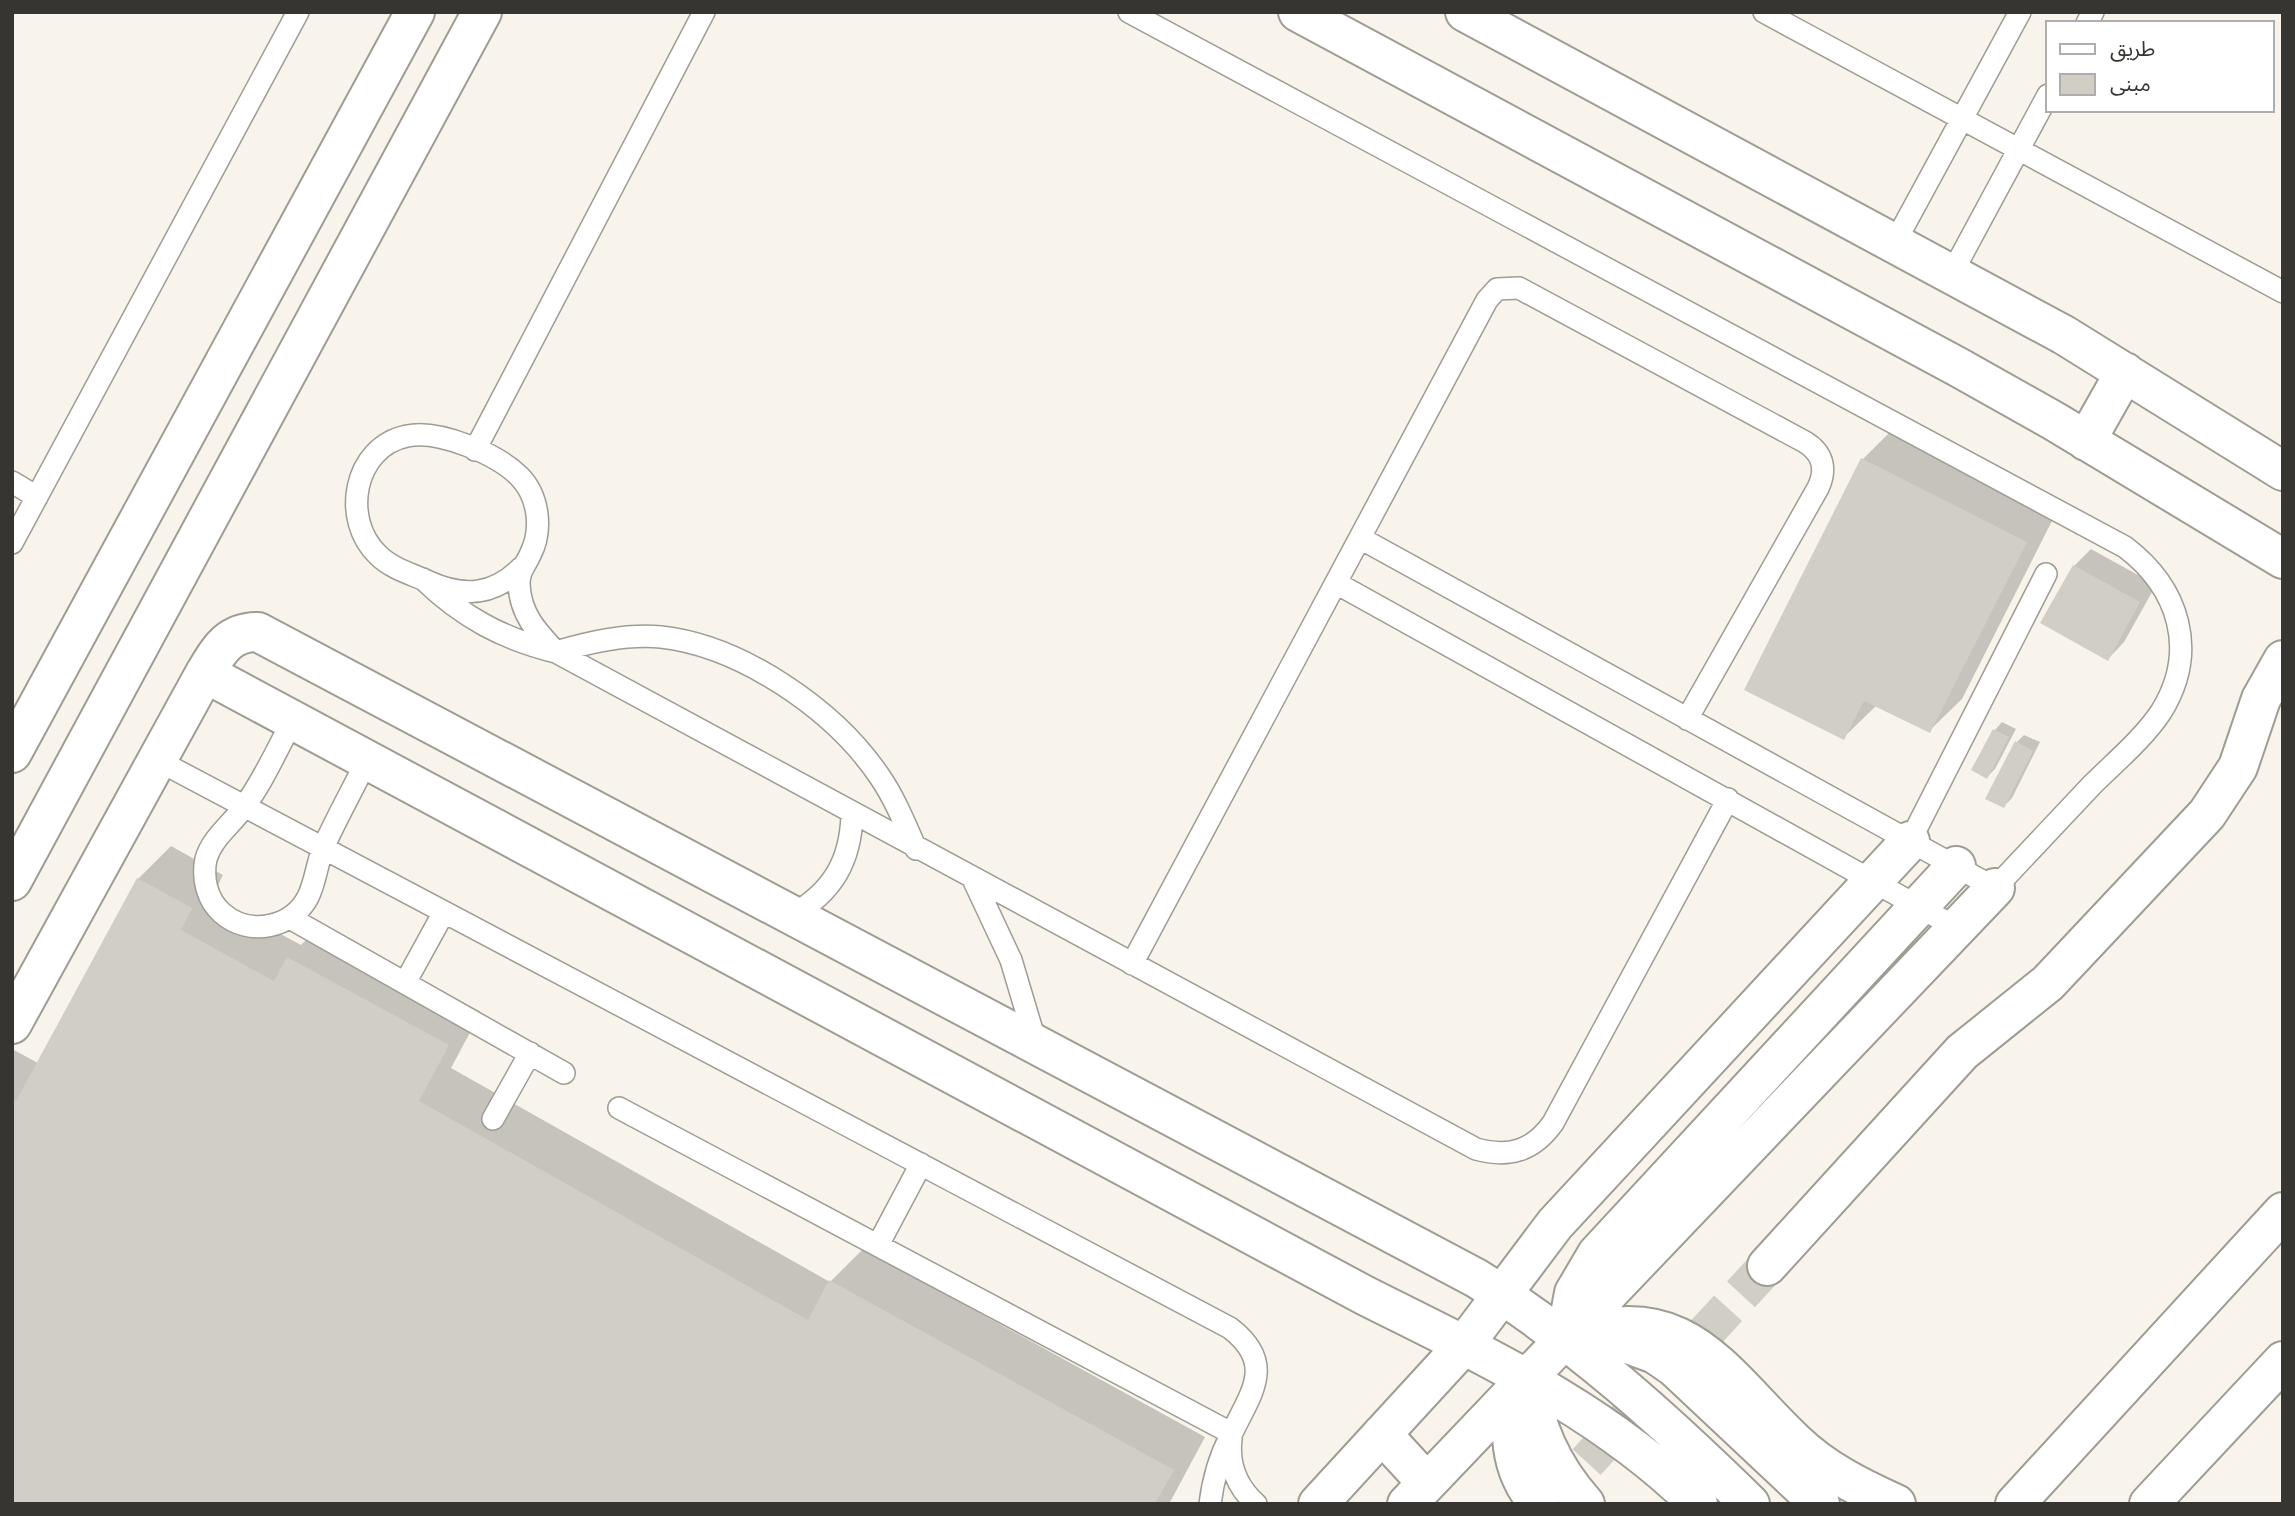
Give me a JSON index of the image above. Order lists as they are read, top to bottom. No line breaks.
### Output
{"legend":["طريق","مبنى"]}
